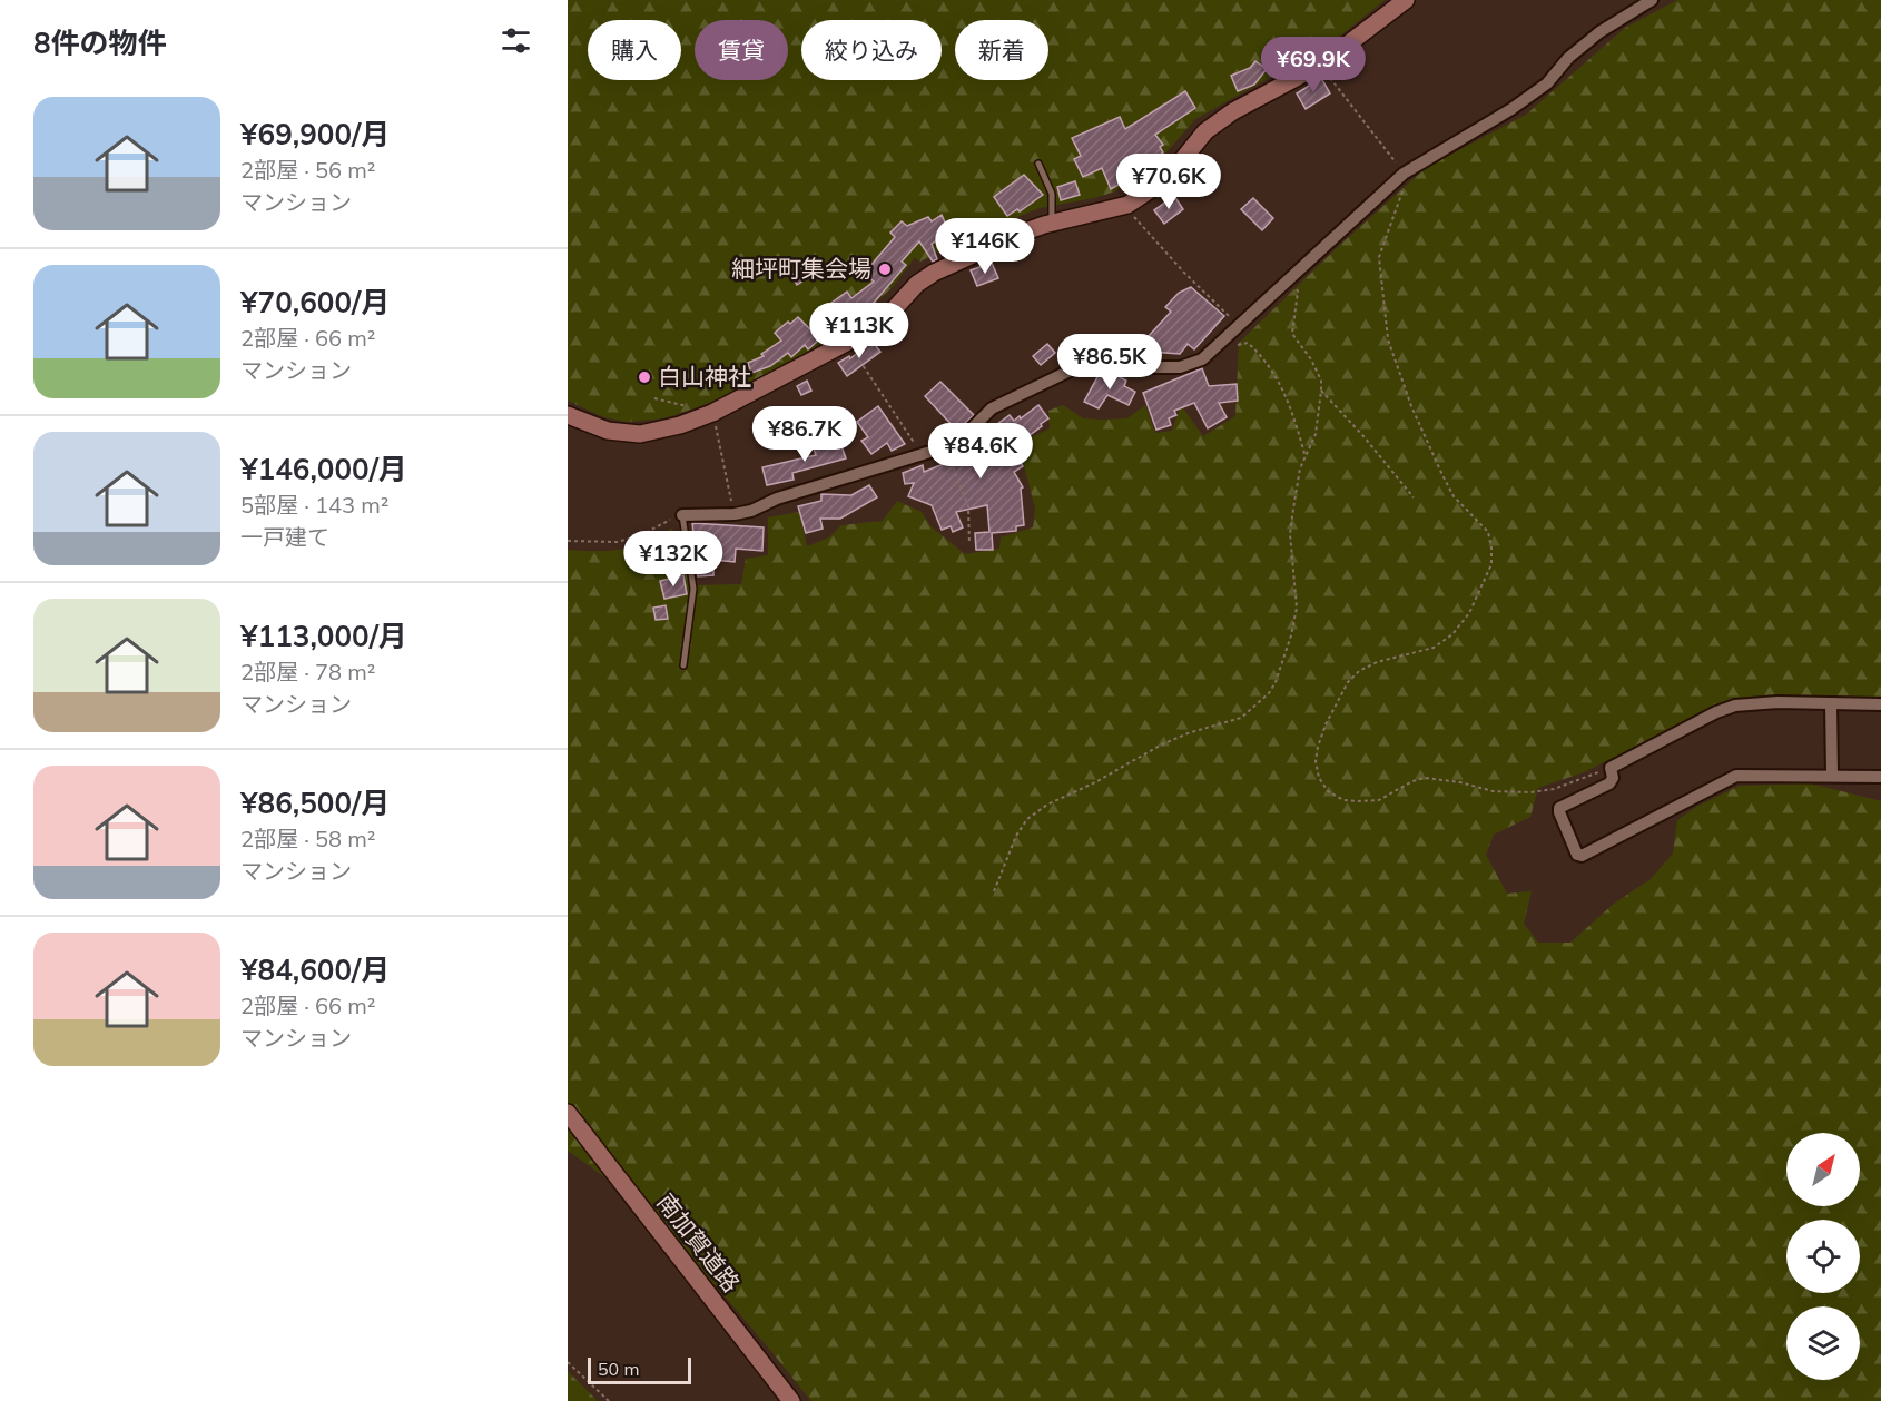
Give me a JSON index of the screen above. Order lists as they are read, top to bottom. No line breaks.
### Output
{"streets":{"street":["南加賀道路"]},"places":["細坪町集会場","白山神社"],"scale_bar":"50 m","north":"top right","page":{"heading":"8件の物件","chip":["購入","賃貸","絞り込み","新着"],"price":["¥69.9K","¥70.6K","¥146K","¥113K","¥86.5K","¥86.7K","¥84.6K","¥132K"],"list":[{"name":"¥69,900/月","note":"2部屋 · 56 m² · マンション"},{"name":"¥70,600/月","note":"2部屋 · 66 m² · マンション"},{"name":"¥146,000/月","note":"5部屋 · 143 m² · 一戸建て"},{"name":"¥113,000/月","note":"2部屋 · 78 m² · マンション"},{"name":"¥86,500/月","note":"2部屋 · 58 m² · マンション"},{"name":"¥84,600/月","note":"2部屋 · 66 m² · マンション"}],"scale":"50 m"}}
